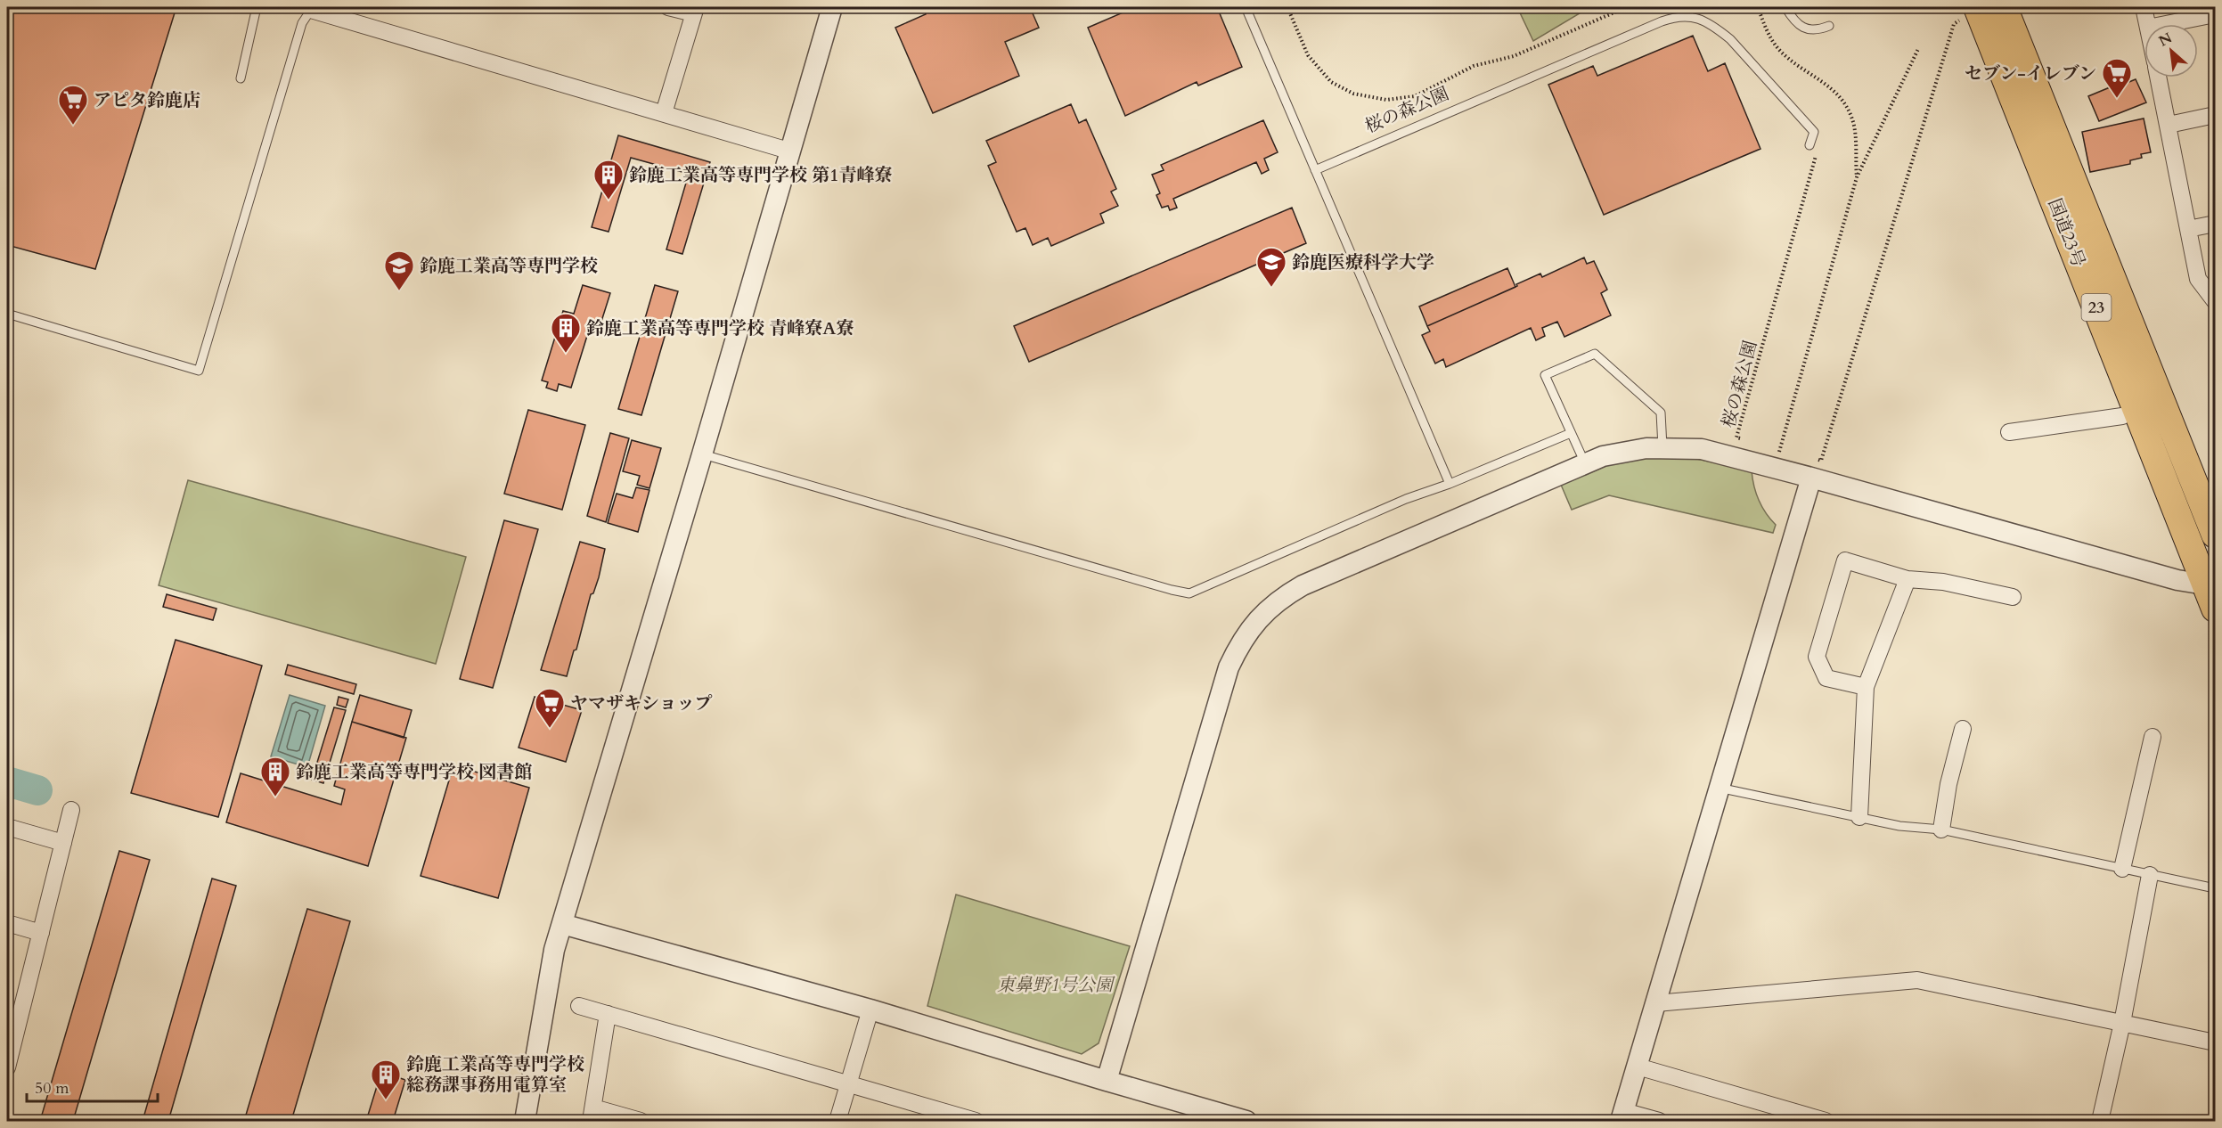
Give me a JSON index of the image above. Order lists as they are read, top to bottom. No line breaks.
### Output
{"streets":{"highway":["国道23号","23"],"path":["桜の森公園"]},"parks":["東鼻野1号公園"],"places":{"supermarket":["セブン-イレブン","アピタ鈴鹿店","ヤマザキショップ"],"building":["鈴鹿工業高等専門学校 第1青峰寮","鈴鹿工業高等専門学校 青峰寮A寮","鈴鹿工業高等専門学校 図書館","鈴鹿工業高等専門学校 総務課事務用電算室"],"school or university":["鈴鹿医療科学大学","鈴鹿工業高等専門学校"]},"scale_bar":"50 m","north":"top left"}
